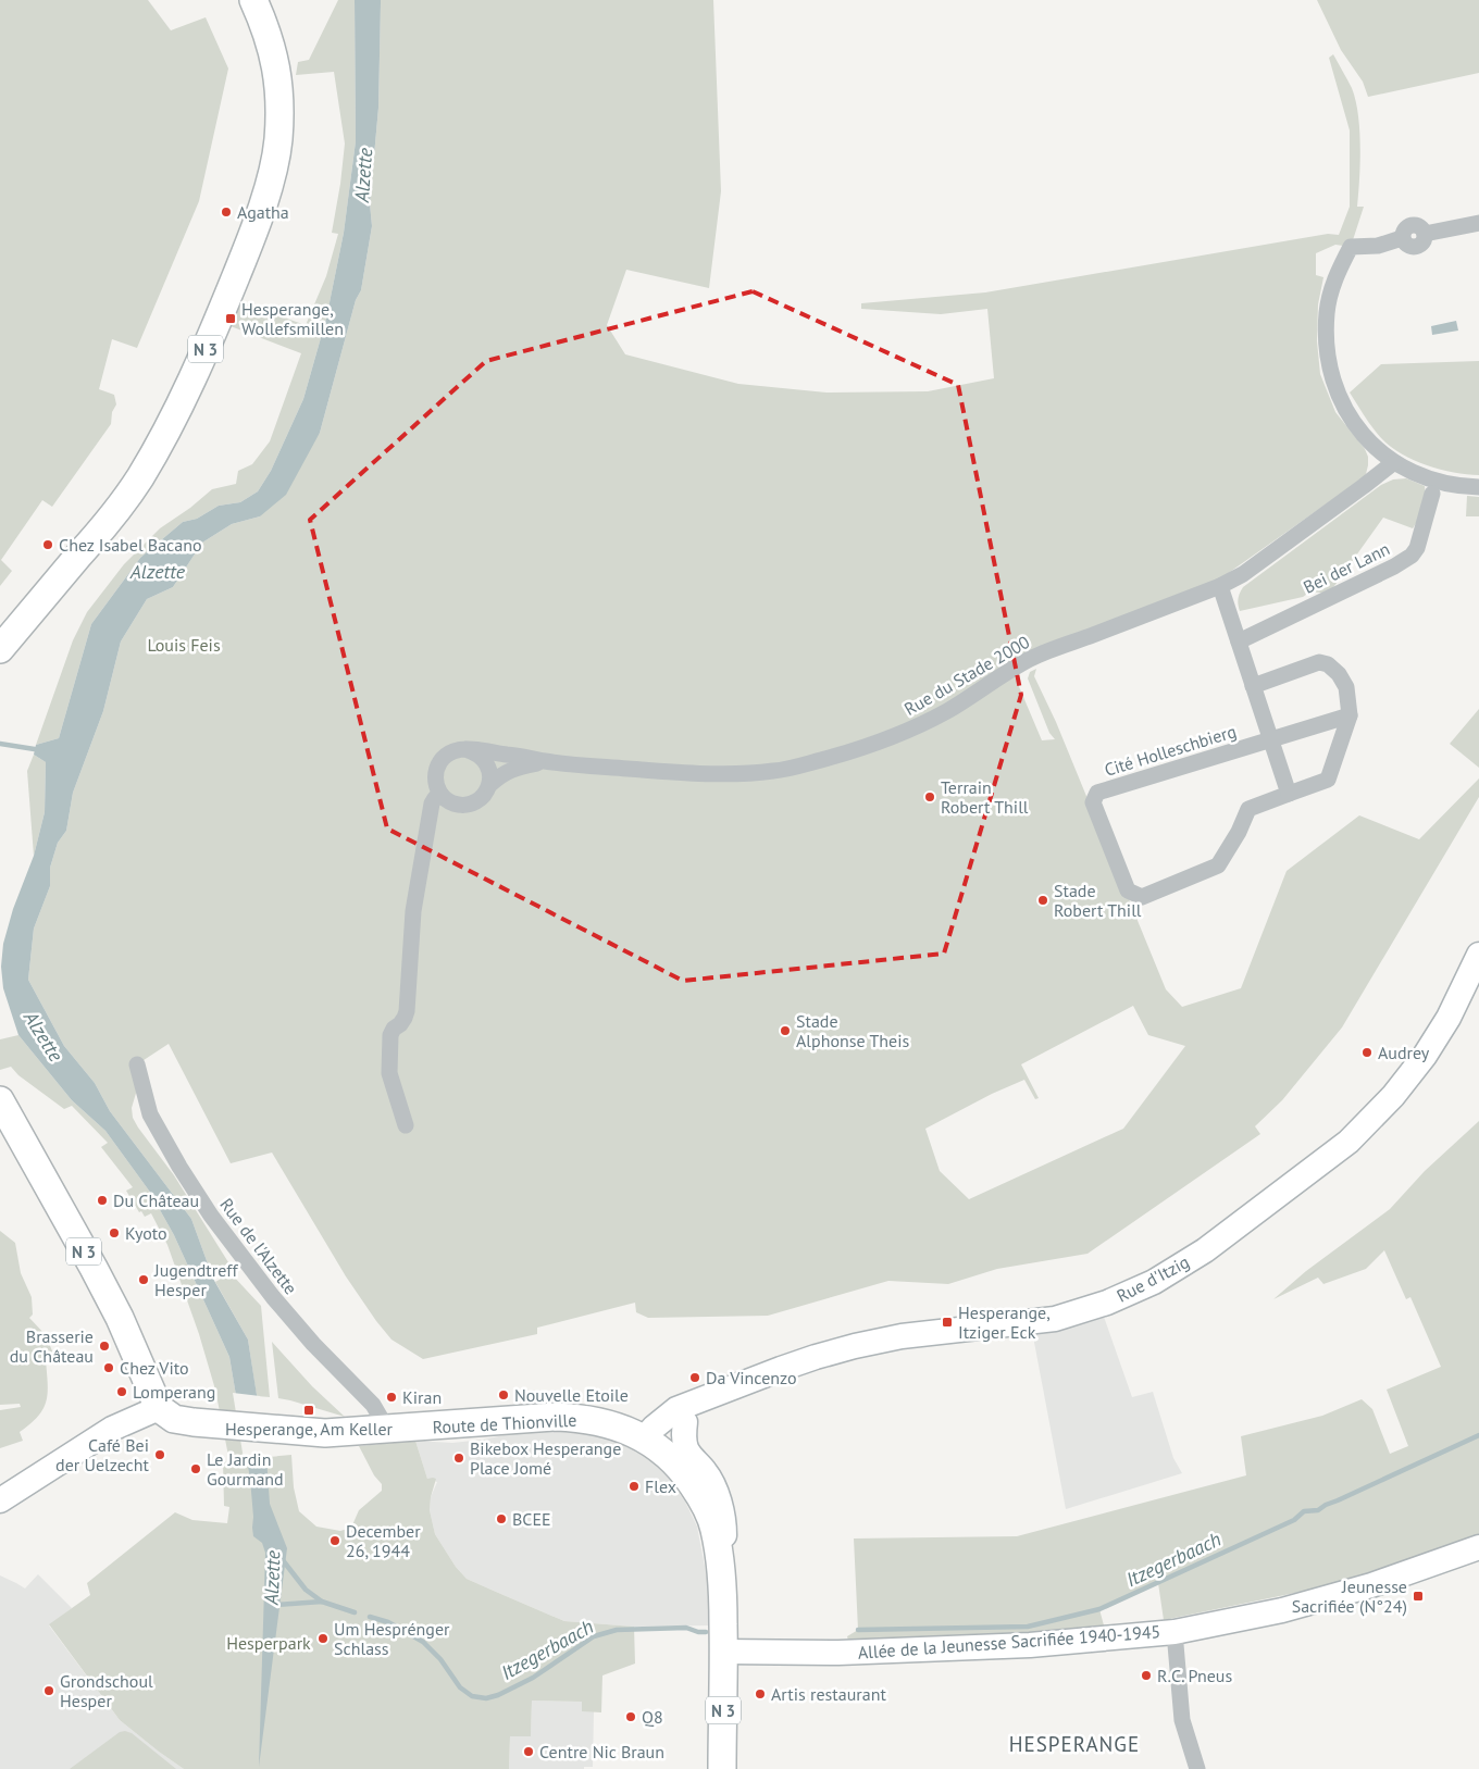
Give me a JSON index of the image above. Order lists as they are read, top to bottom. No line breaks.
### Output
{"streets":{"main road":["N 3","Rue d'Itzig","Route de Thionville","Allée de la Jeunesse Sacrifiée 1940-1945"],"street":["Bei der Lann","Rue du Stade 2000","Cité Holleschbierg","Rue de l'Alzette"]},"crossings":[["N 3","Rue de l'Alzette"],["N 3","Route de Thionville"],["N 3","Allée de la Jeunesse Sacrifiée 1940-1945"],["Rue de l'Alzette","Route de Thionville"],["Rue d'Itzig","Route de Thionville"],["Route de Thionville","Allée de la Jeunesse Sacrifiée 1940-1945"]],"districts":["HESPERANGE"],"water":["Alzette","Itzegerbaach"],"parks":["Louis Feis","Hesperpark"],"places":{"other":["Agatha","Chez Isabel Bacano","Terrain Robert Thill","Stade Robert Thill","Stade Alphonse Theis","Audrey","Du Château","Kyoto","Jugendtreff Hesper","Brasserie du Château","Chez Vito","Da Vincenzo","Lomperang","Nouvelle Etoile","Kiran","Café Bei der Uelzecht","Bikebox Hesperange Place Jomé","Le Jardin Gourmand","Flex","BCEE","December 26, 1944","Um Hesprénger Schlass","R.C. Pneus","Grondschoul Hesper","Artis restaurant","Q8","Centre Nic Braun"],"transit":["Hesperange, Wollefsmillen","Hesperange, Itziger Eck","Hesperange, Am Keller","Jeunesse Sacrifiée (N°24)"]}}
